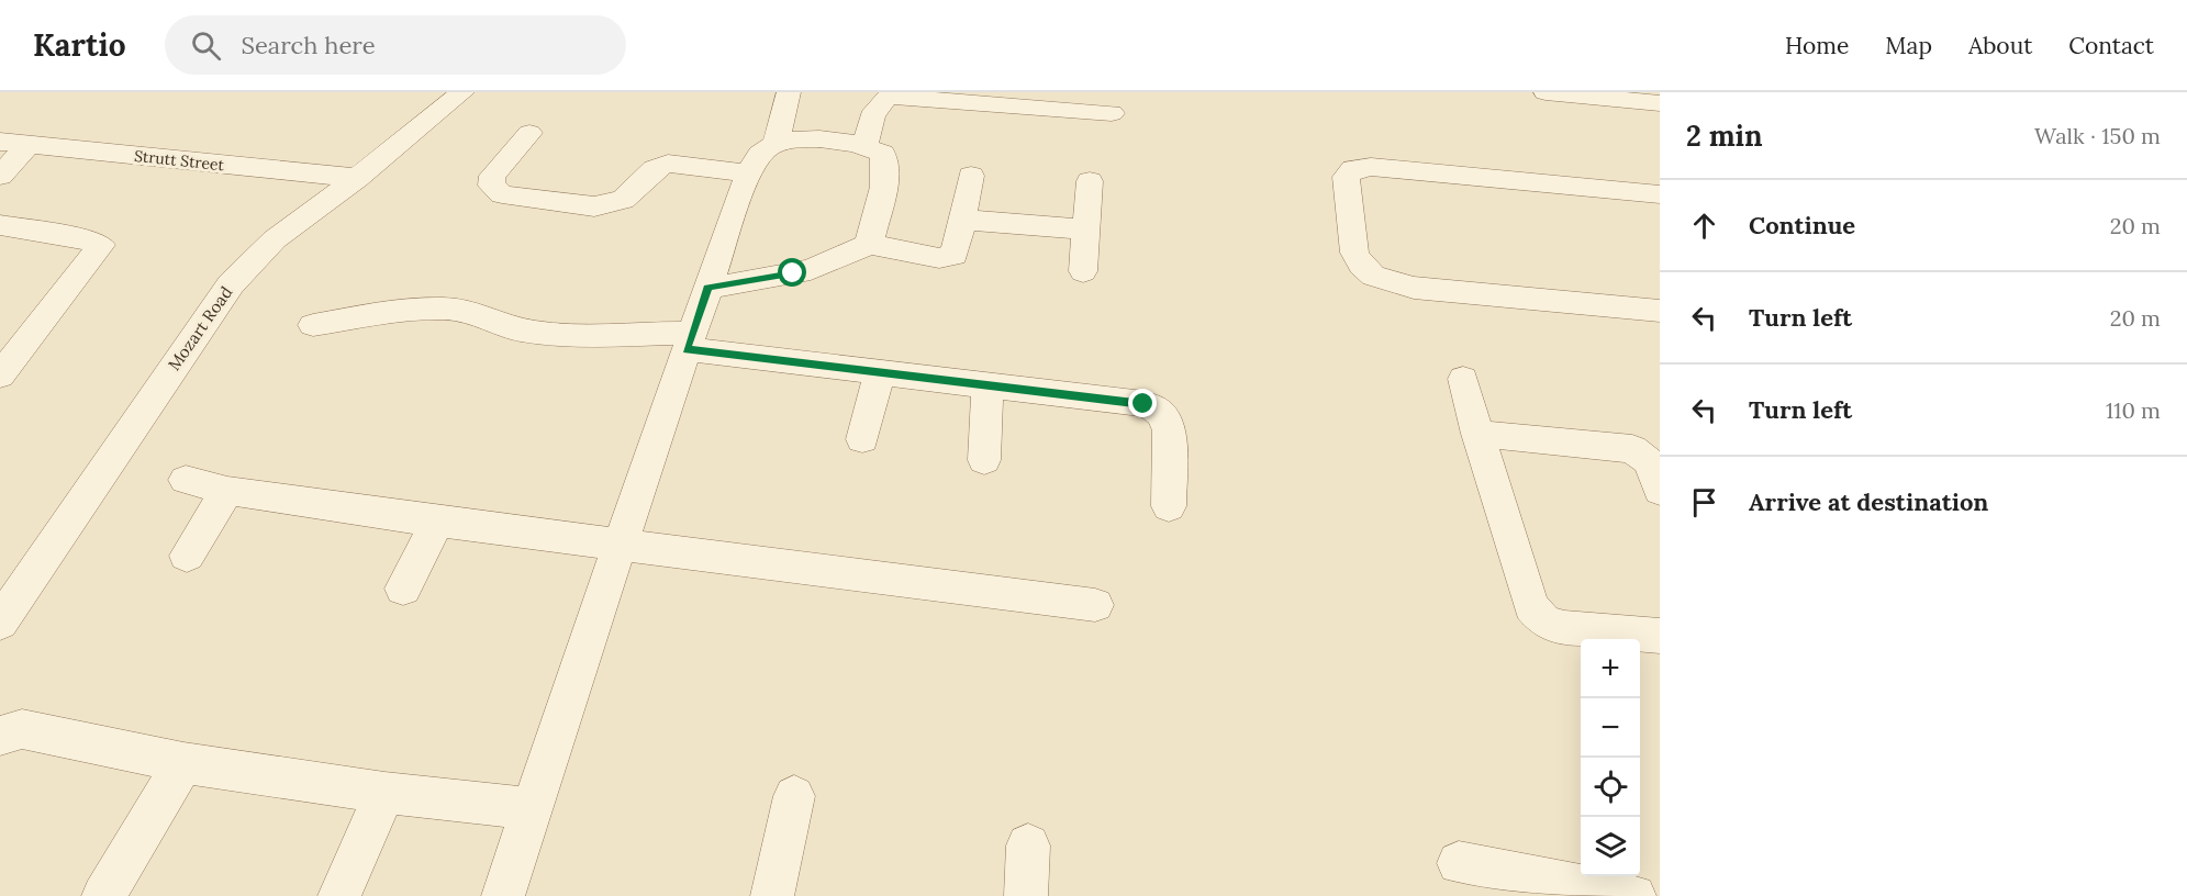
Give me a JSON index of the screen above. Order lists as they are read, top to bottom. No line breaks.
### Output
{"streets":{"street":["Strutt Street","Mozart Road"]},"crossings":[["Strutt Street","Mozart Road"]],"page":{"header":"Kartio","search":"Search here","nav":["Home","Map","About","Contact"],"heading":["2 min","Walk · 150 m"],"list":[["Continue","20 m"],["Turn left","20 m"],["Turn left","110 m"],"Arrive at destination"],"map_buttons":["+","−"]}}
